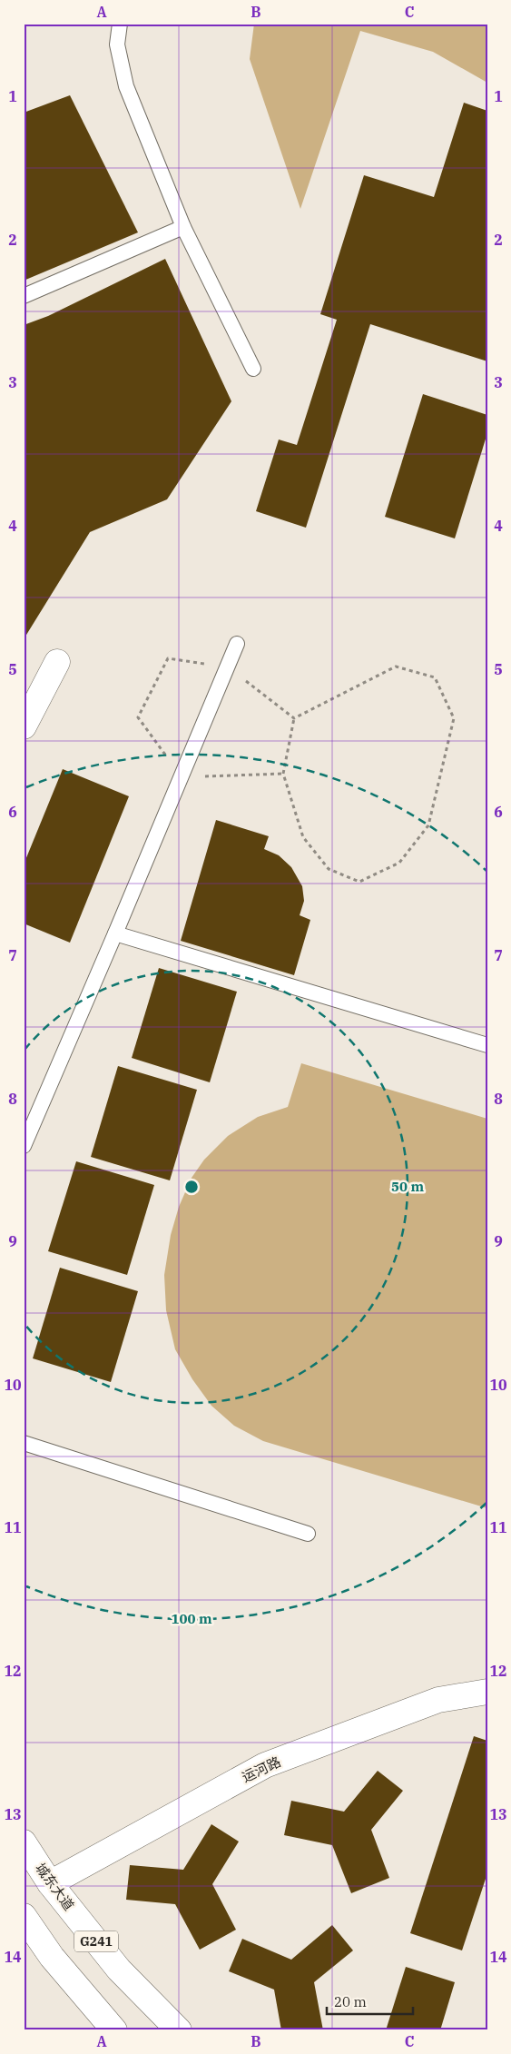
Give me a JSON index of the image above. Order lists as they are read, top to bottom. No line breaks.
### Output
{"streets":{"main road":["运河路","城东大道","G241"]},"crossings":[["运河路","城东大道"]],"scale_bar":"20 m","grid":{"columns":["A","B","C"],"rows":["1","2","3","4","5","6","7","8","9","10","11","12","13","14"]},"rings":["50 m","100 m"]}
